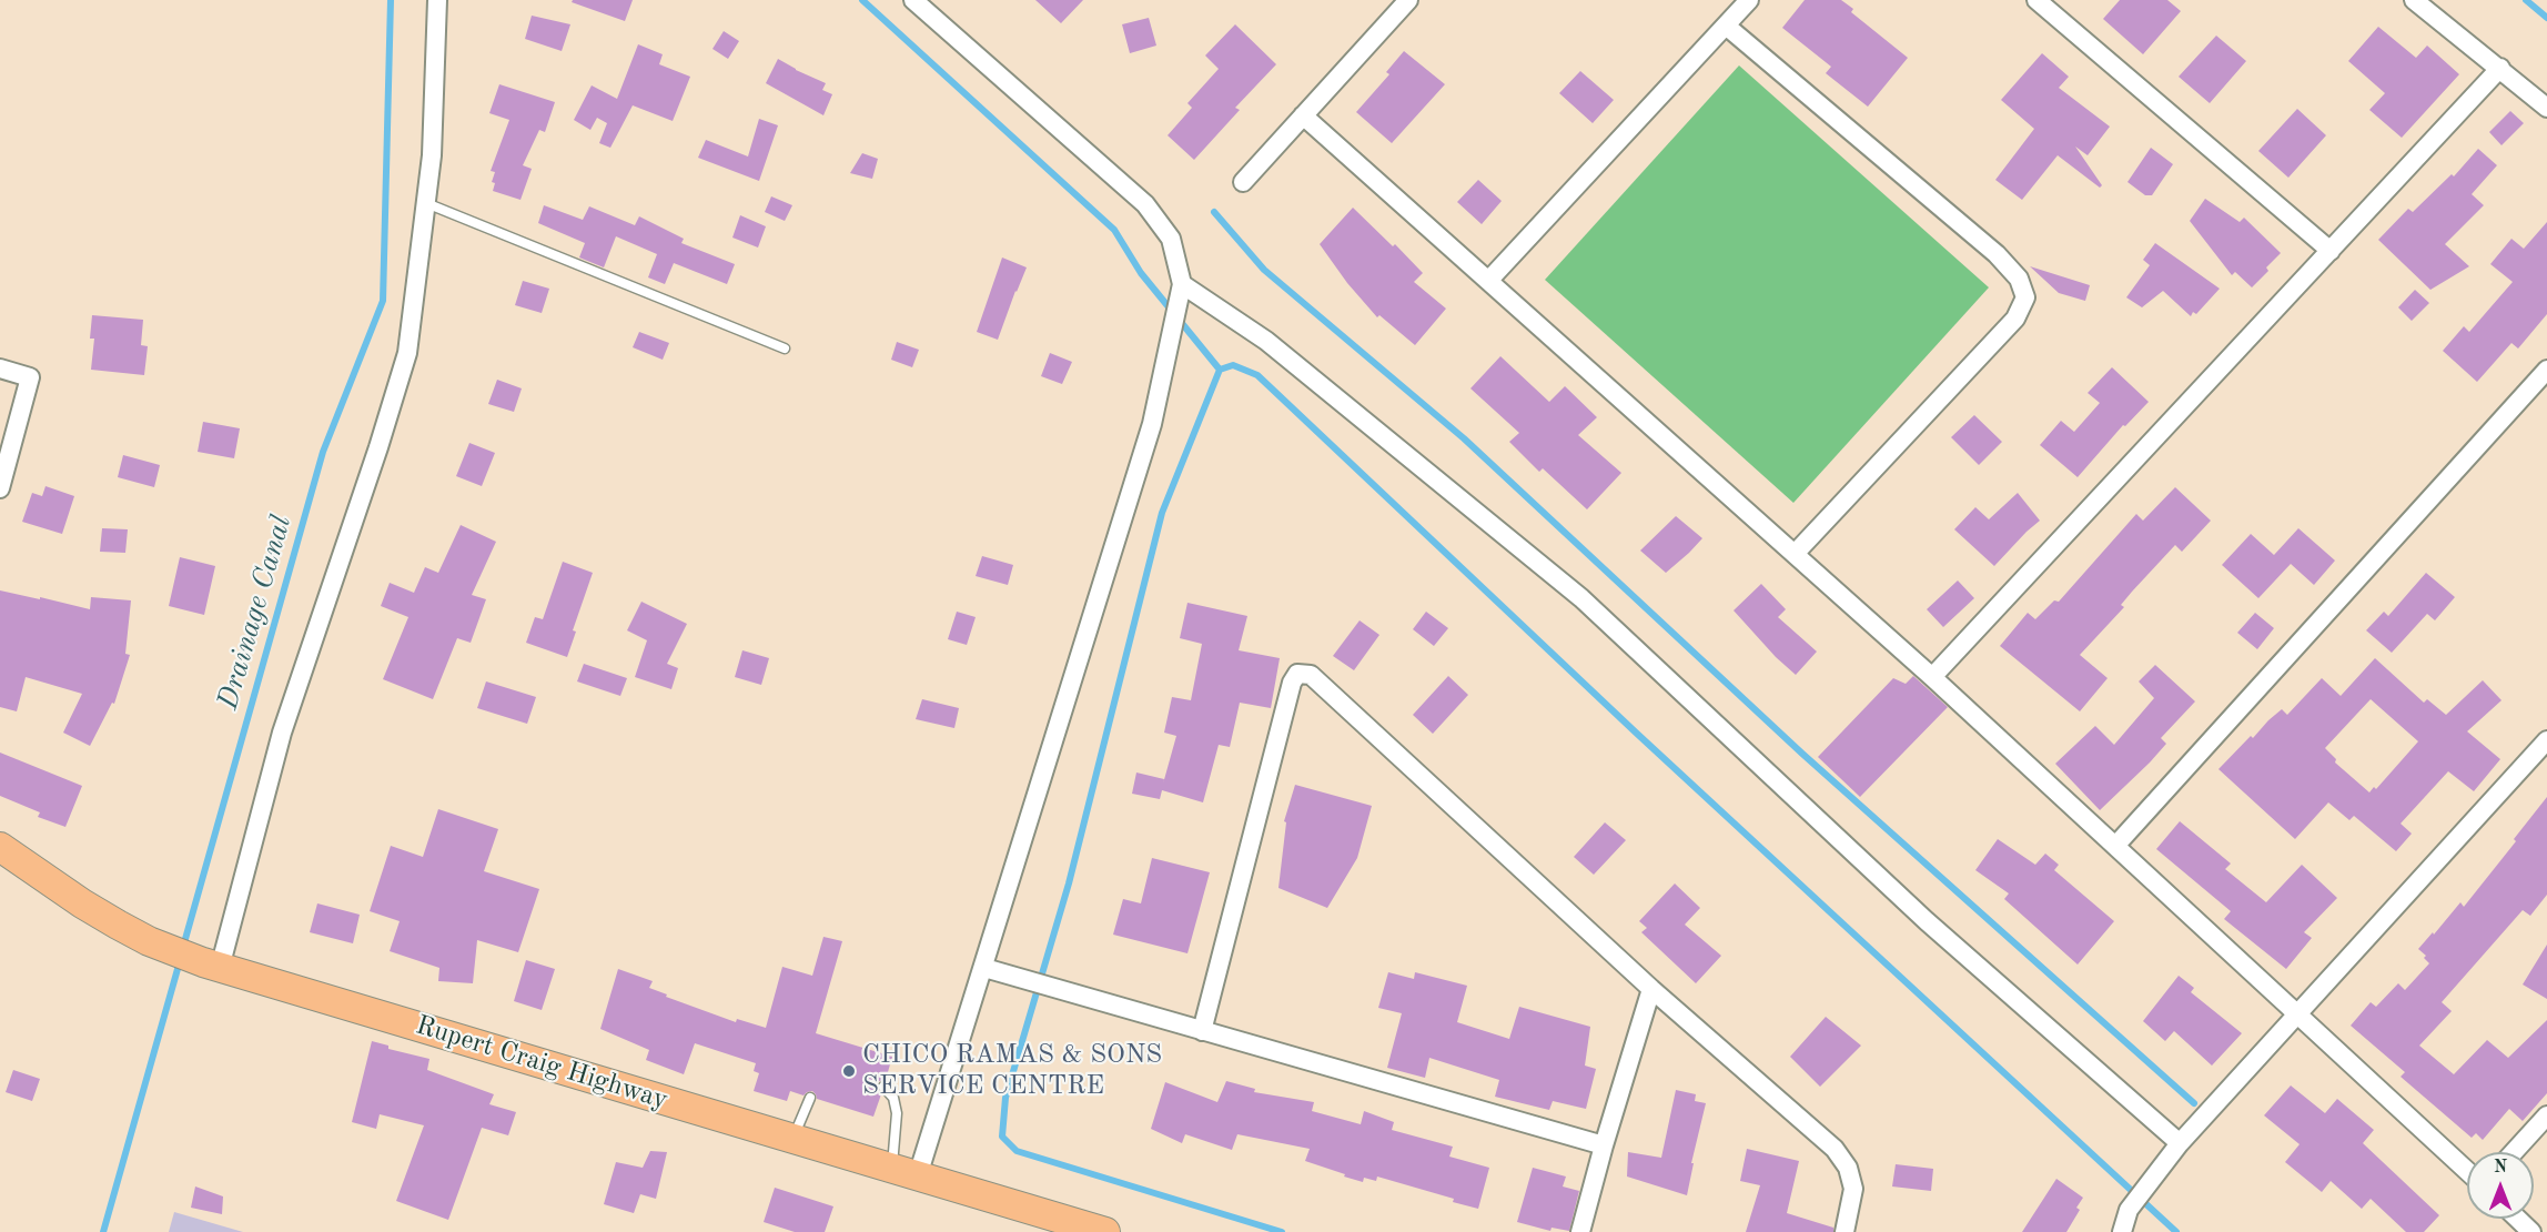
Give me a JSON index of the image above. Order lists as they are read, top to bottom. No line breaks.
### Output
{"streets":{"main road":["Rupert Craig Highway"]},"water":["Drainage Canal"],"places":["CHICO RAMAS & SONS SERVICE CENTRE"],"north":"top"}
